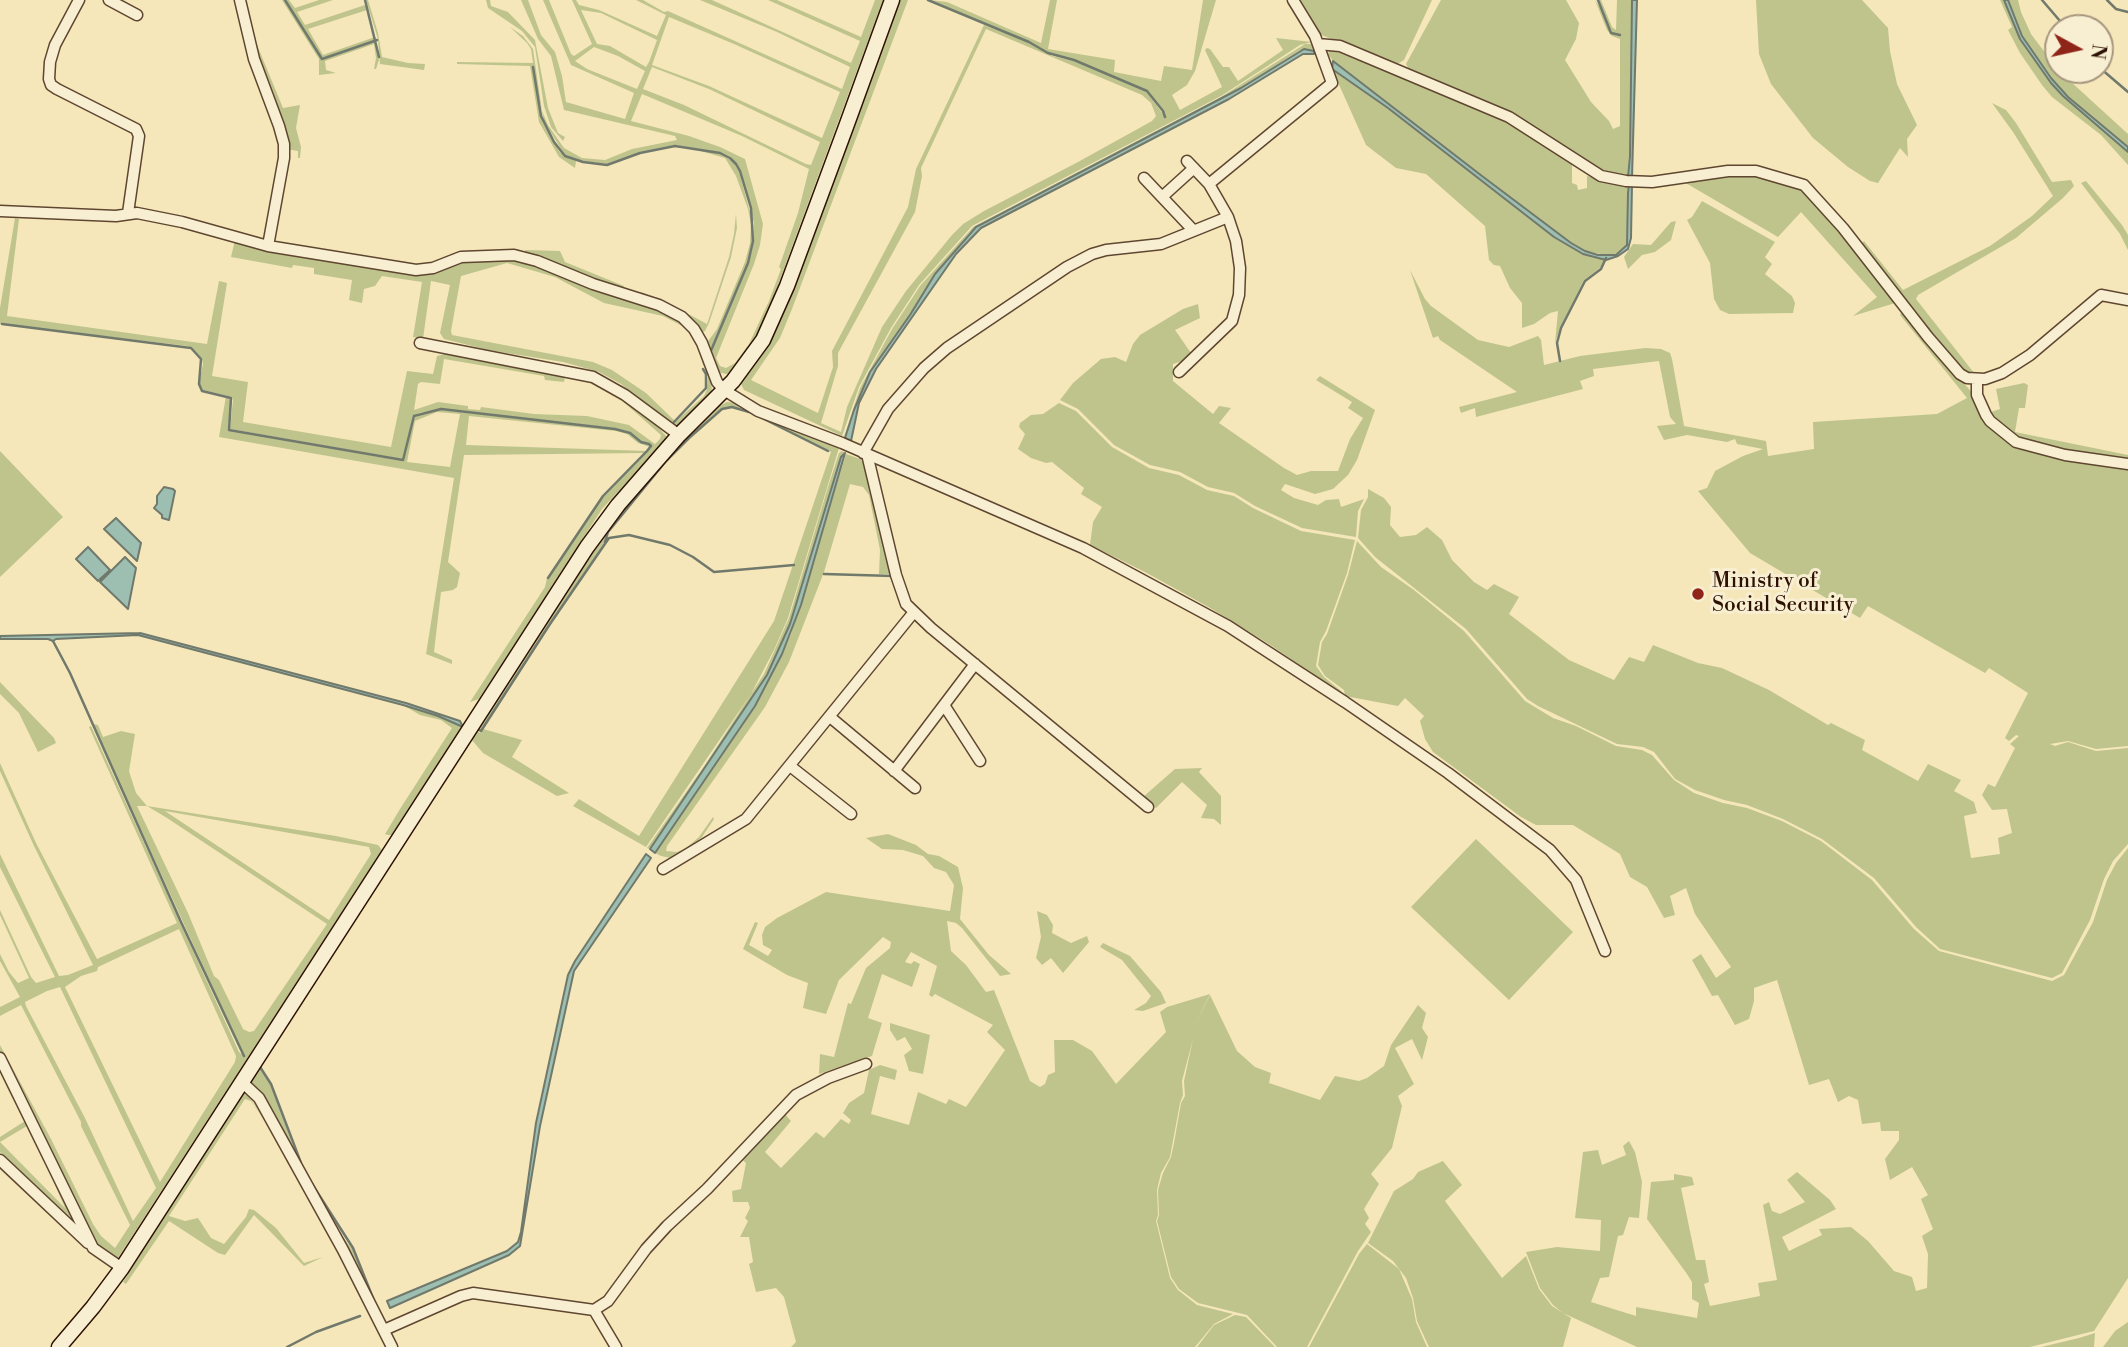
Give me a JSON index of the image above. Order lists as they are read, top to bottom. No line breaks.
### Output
{"places":["Ministry of Social Security"],"north":"right"}
